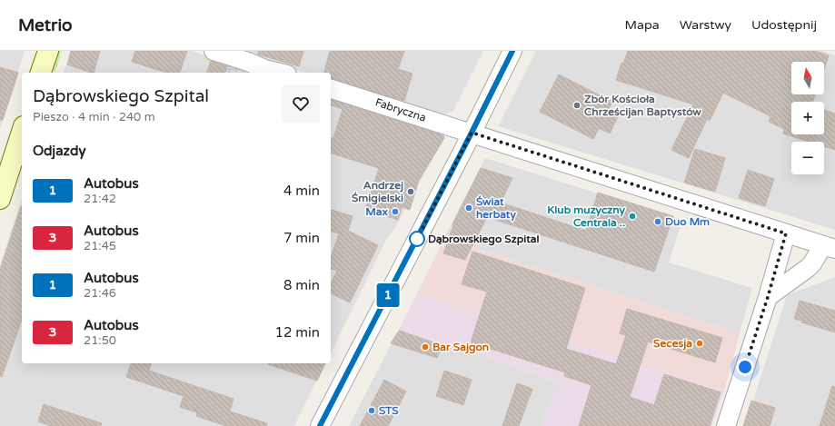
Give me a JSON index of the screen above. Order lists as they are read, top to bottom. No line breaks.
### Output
{"streets":{"street":["Fabryczna"]},"places":["Zbór Kościoła Chrześcijan Baptystów","Andrzej Śmigielski","Świat herbaty","Max","Klub muzyczny Centrala ..","Duo Mm","Dąbrowskiego Szpital","Secesja","Bar Sajgon","STS"],"lines":["bus line 1"],"north":"top","page":{"header":"Metrio","nav":["Mapa","Warstwy","Udostępnij"],"on_map":"1","map_buttons":["+","−"],"heading":[["Dąbrowskiego Szpital","Pieszo · 4 min · 240 m"],"Odjazdy"],"list":[{"mark":"1","name":"Autobus","note":"21:42","value":"4 min"},{"mark":"3","name":"Autobus","note":"21:45","value":"7 min"},{"mark":"1","name":"Autobus","note":"21:46","value":"8 min"},{"mark":"3","name":"Autobus","note":"21:50","value":"12 min"}]}}
